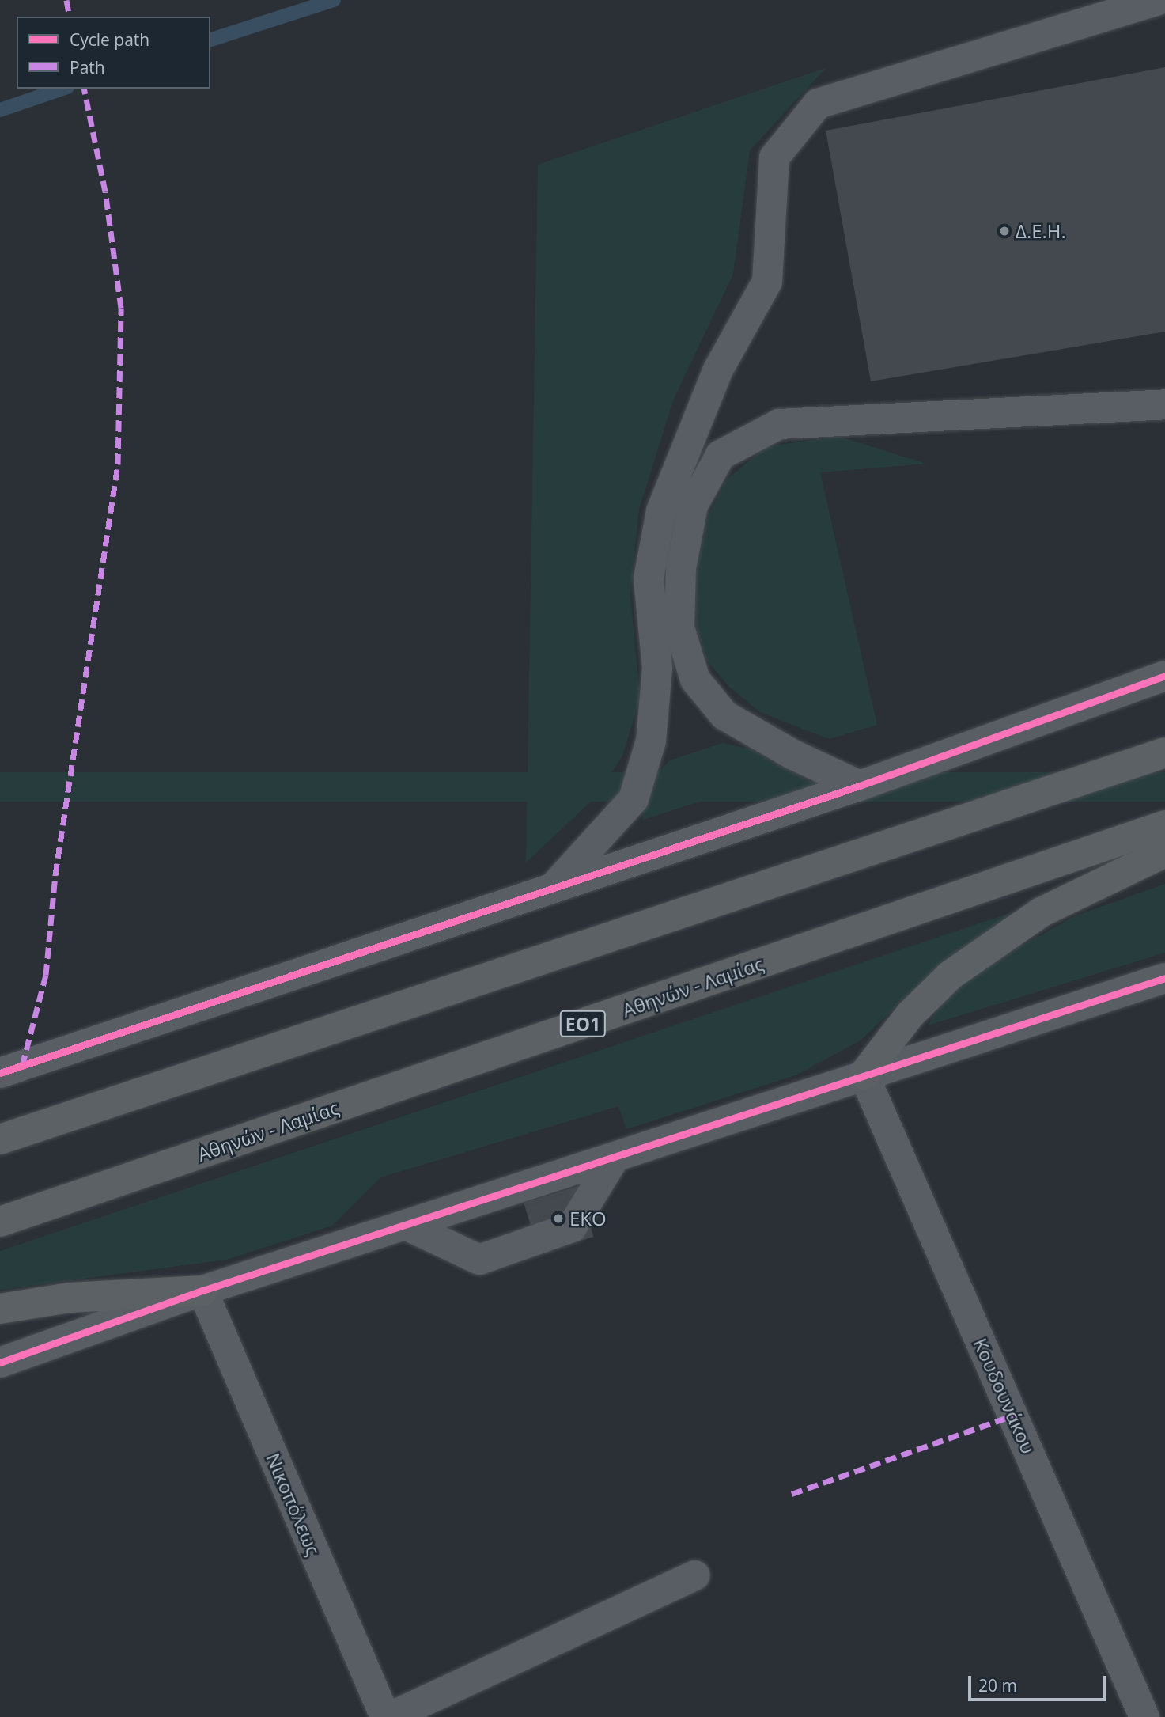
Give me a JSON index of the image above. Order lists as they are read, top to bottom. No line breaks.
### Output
{"streets":{"main road":["Αθηνών - Λαμίας","ΕΟ1"],"street":["Κουδουνάκου","Νικοπόλεως"]},"places":["Δ.Ε.Η.","EKO"],"legend":["Cycle path","Path"],"scale_bar":"20 m"}
